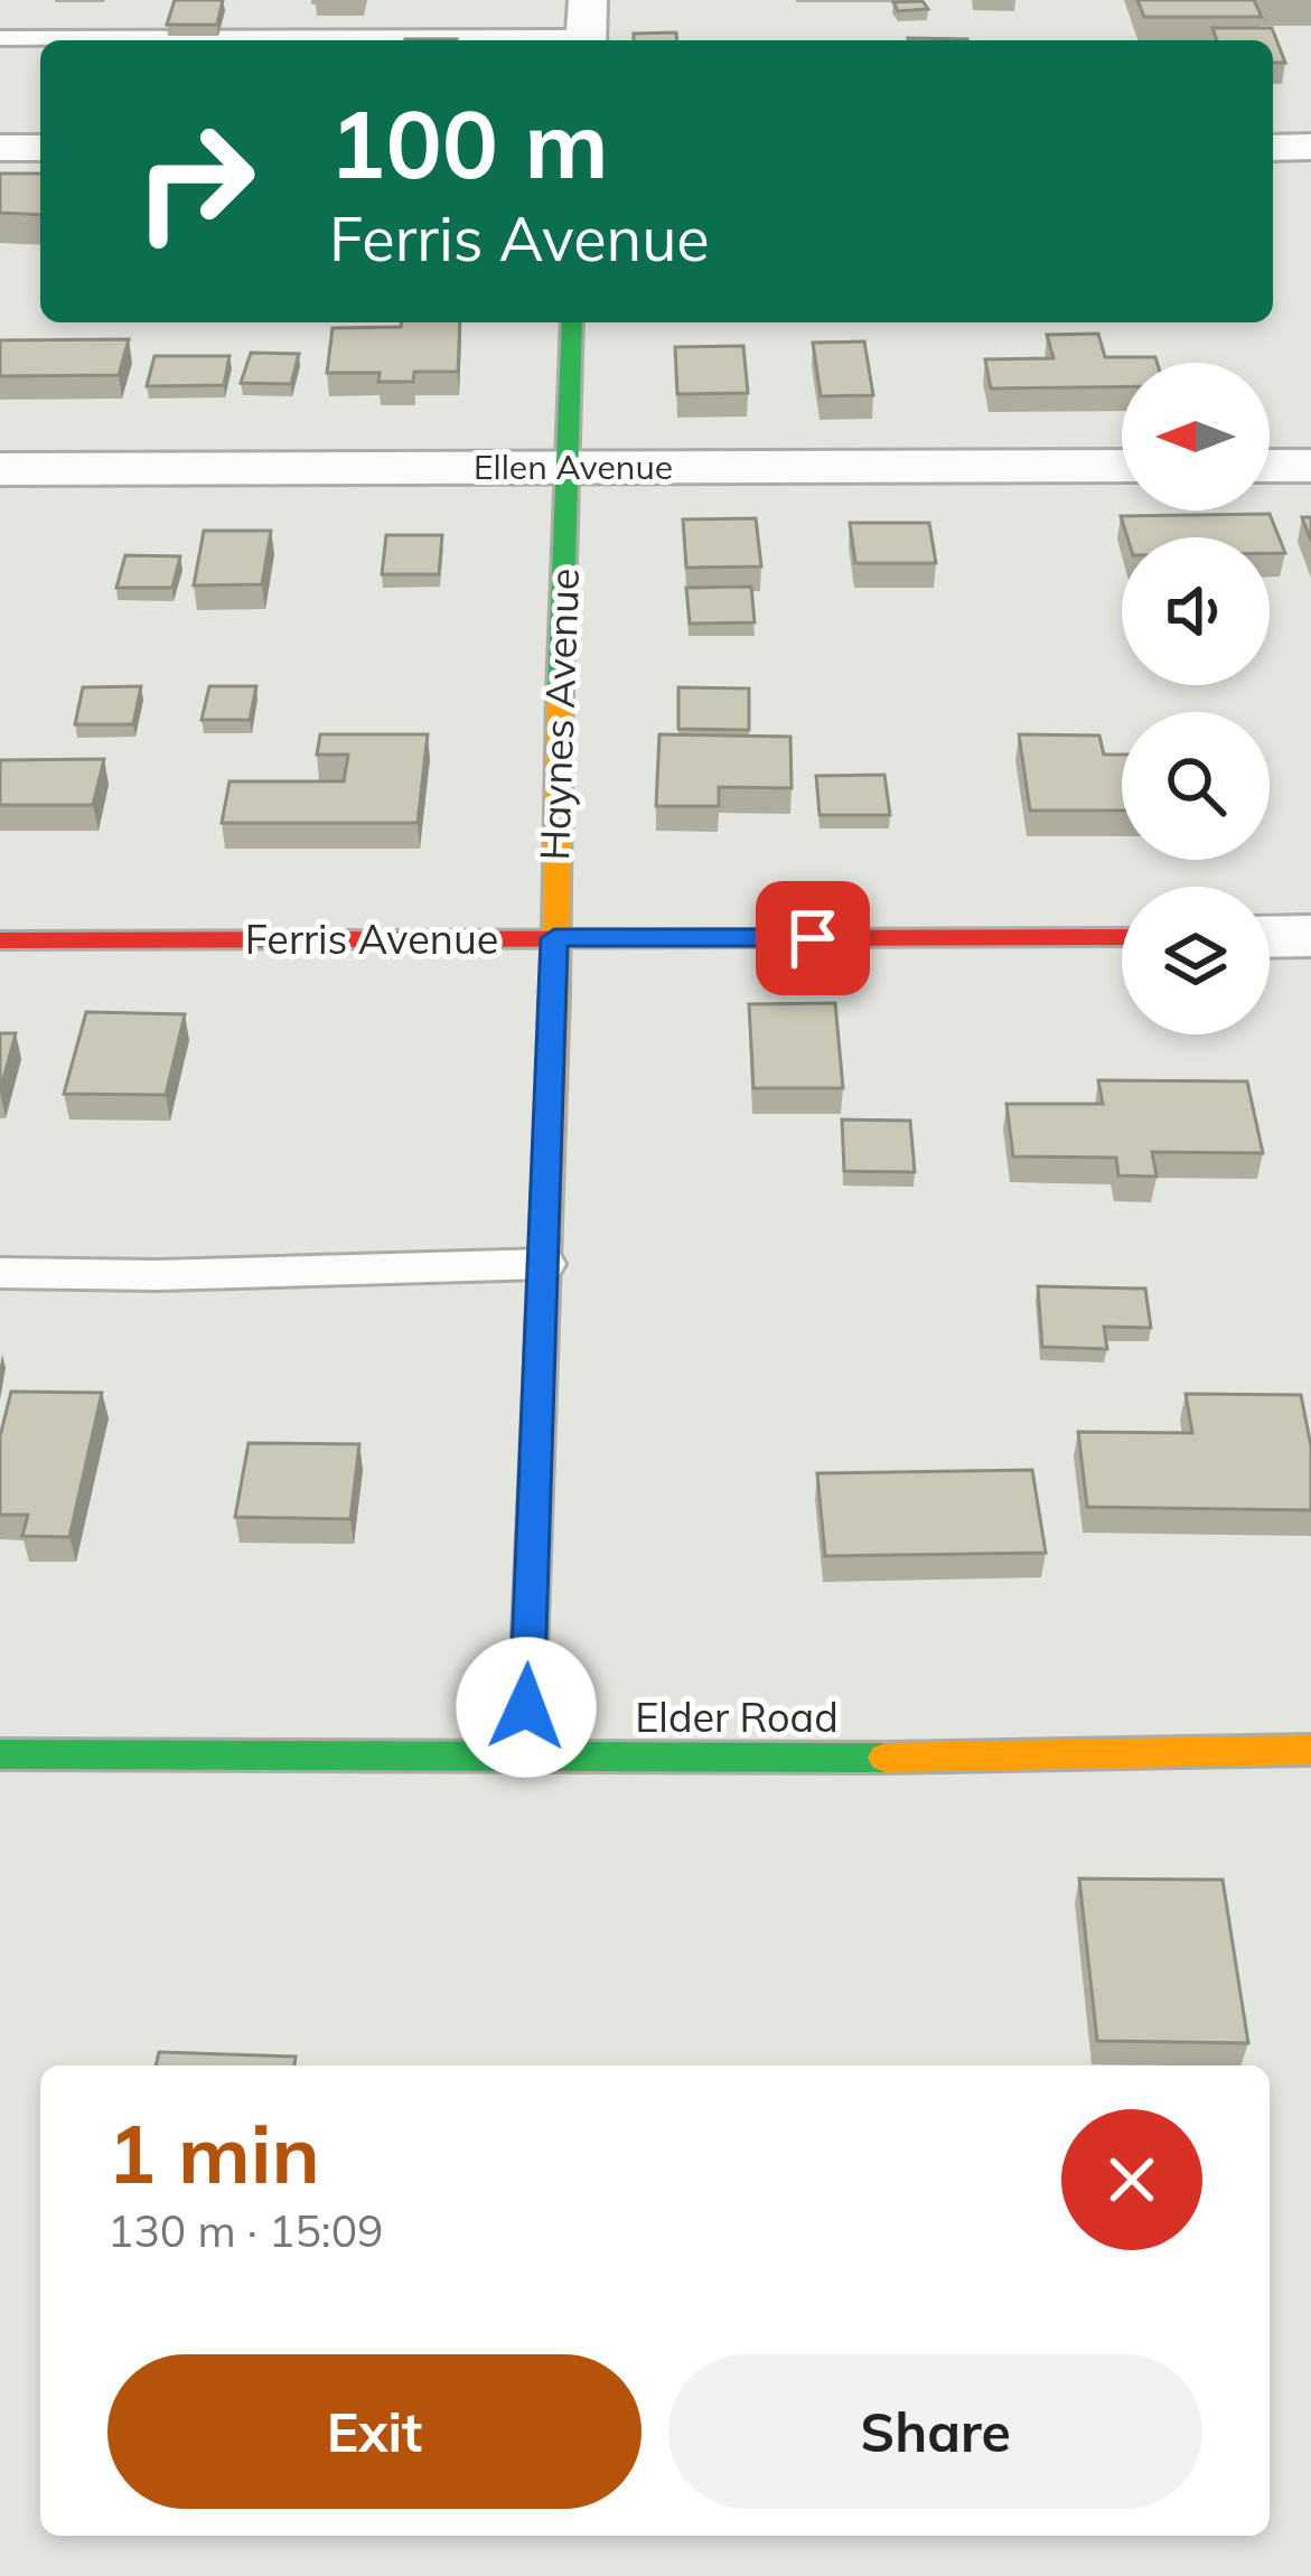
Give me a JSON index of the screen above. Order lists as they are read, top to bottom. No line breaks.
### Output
{"streets":{"street":["Ellen Avenue","Haynes Avenue","Ferris Avenue","Elder Road"]},"crossings":[["Ellen Avenue","Haynes Avenue"],["Haynes Avenue","Ferris Avenue"],["Haynes Avenue","Elder Road"]],"north":"left","page":{"turn":["100 m","Ferris Avenue"],"heading":["1 min","130 m · 15:09"],"buttons":["Exit","Share"]}}
